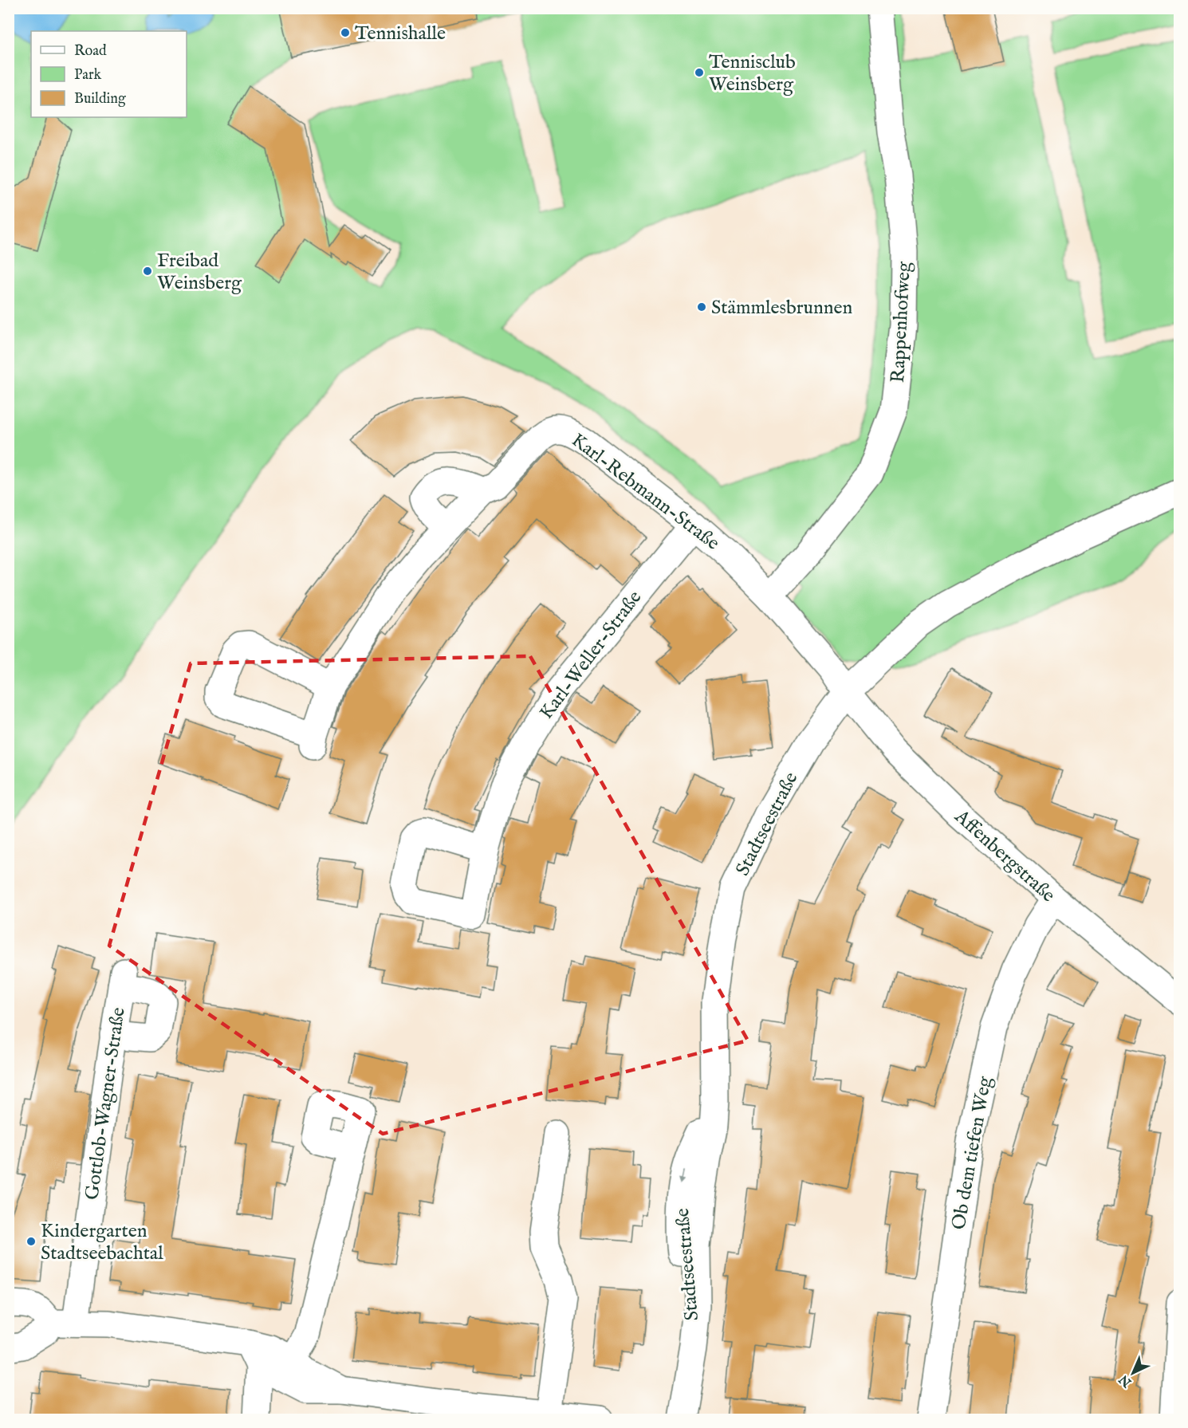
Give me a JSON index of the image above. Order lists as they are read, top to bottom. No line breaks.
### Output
{"streets":{"street":["Rappenhofweg","Karl-Rebmann-Straße","Karl-Weller-Straße","Stadtseestraße","Affenbergstraße","Gottlob-Wagner-Straße","Ob dem tiefen Weg"]},"crossings":[["Rappenhofweg","Karl-Rebmann-Straße"],["Karl-Rebmann-Straße","Karl-Weller-Straße"],["Karl-Rebmann-Straße","Stadtseestraße"],["Karl-Rebmann-Straße","Affenbergstraße"],["Stadtseestraße","Affenbergstraße"],["Affenbergstraße","Ob dem tiefen Weg"]],"places":["Tennishalle","Tennisclub Weinsberg","Freibad Weinsberg","Stämmlesbrunnen","Kindergarten Stadtseebachtal"],"legend":["Road","Park","Building"],"north":"bottom left"}
